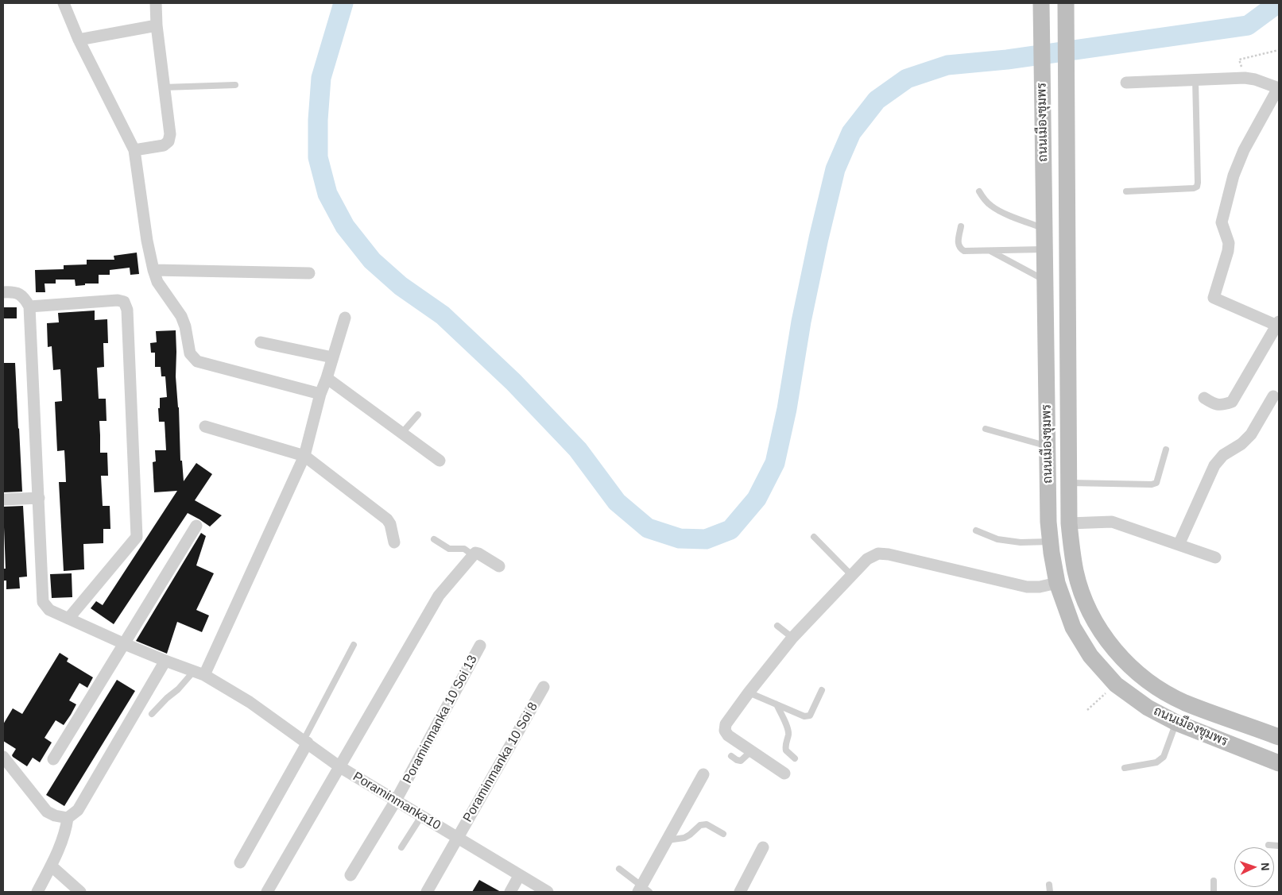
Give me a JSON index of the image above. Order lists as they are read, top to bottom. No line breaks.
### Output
{"streets":{"main road":["ถนนเมืองชุมพร"],"street":["Poraminmanka 10 Soi 13","Poraminmanka 10 Soi 8","Poraminmanka10"]},"crossings":[["Poraminmanka 10 Soi 13","Poraminmanka10"],["Poraminmanka 10 Soi 8","Poraminmanka10"]],"north":"right"}
